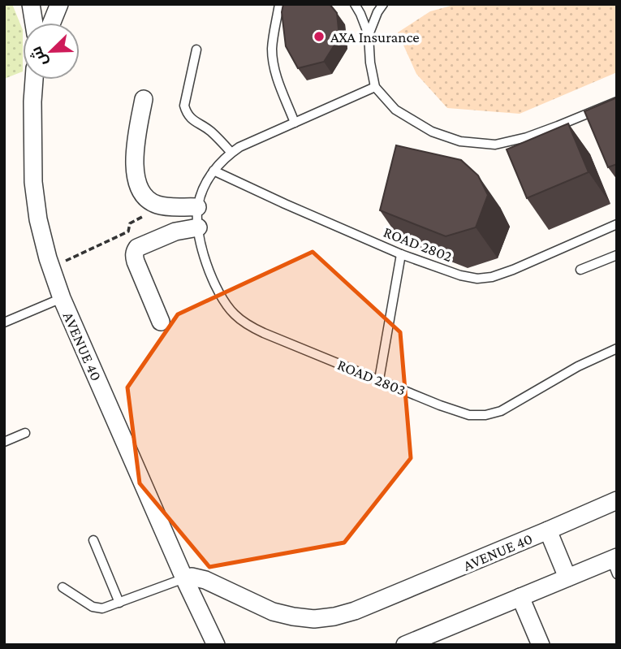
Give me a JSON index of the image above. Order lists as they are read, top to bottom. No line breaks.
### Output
{"streets":{"street":["AVENUE 40"],"lane":["ROAD 2802","ROAD 2803"]},"crossings":[["ROAD 2802","ROAD 2803"]],"places":["AXA Insurance"],"north":"bottom left"}
